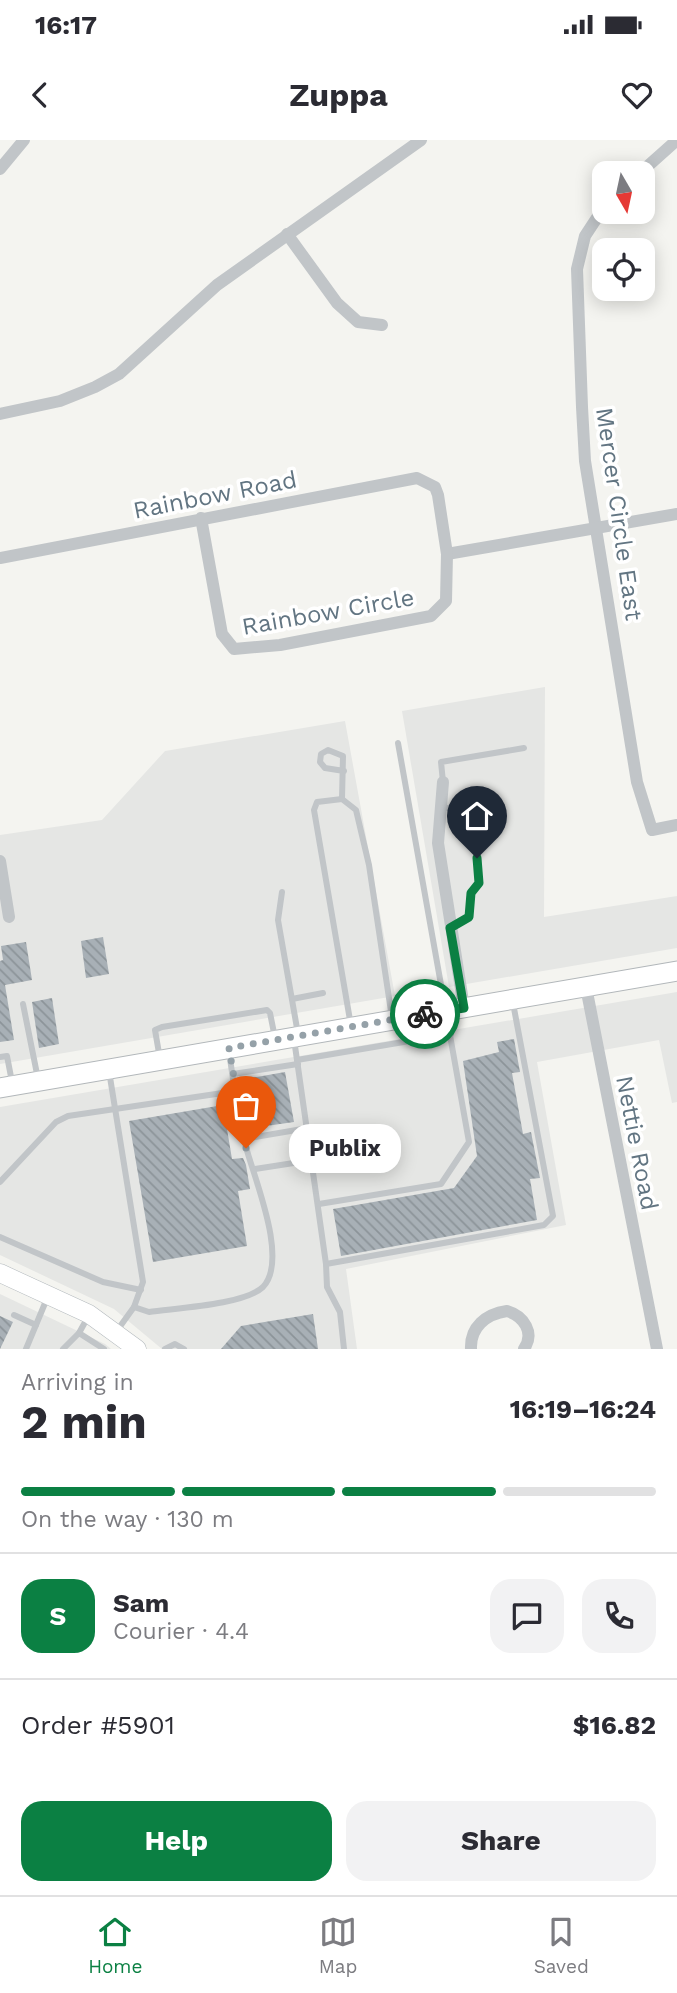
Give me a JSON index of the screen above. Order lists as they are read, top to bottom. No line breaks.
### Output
{"streets":{"street":["Rainbow Road","Mercer Circle East","Rainbow Circle","Nettie Road"]},"crossings":[["Rainbow Road","Rainbow Circle"]],"places":["Publix"],"north":"bottom","page":{"status":"16:17","header":"Zuppa","bubble":"Publix","heading":["2 min","Arriving in","16:19–16:24"],"panel":["Sam","Courier · 4.4","Order #5901","$16.82"],"bar":"On the way · 130 m","round":"S","buttons":["Help","Share"],"tabs":["Home","Map","Saved"]}}
